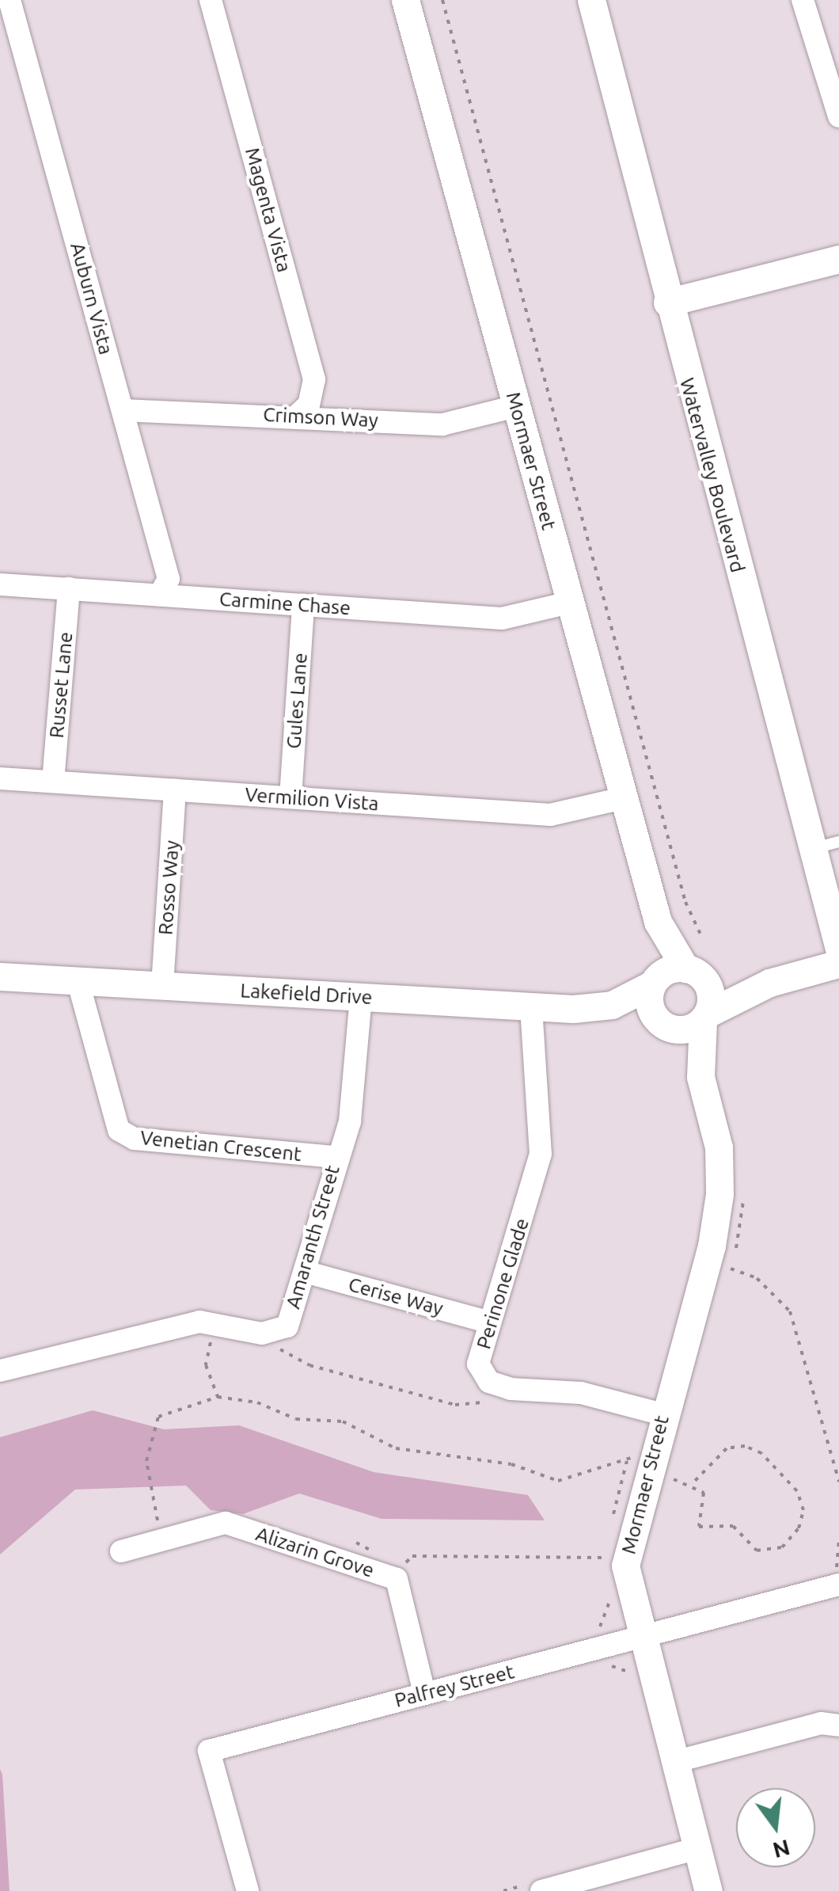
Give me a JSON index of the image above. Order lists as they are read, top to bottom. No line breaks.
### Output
{"streets":{"street":["Magenta Vista","Auburn Vista","Crimson Way","Mormaer Street","Watervalley Boulevard","Carmine Chase","Russet Lane","Gules Lane","Vermilion Vista","Rosso Way","Lakefield Drive","Venetian Crescent","Amaranth Street","Perinone Glade","Cerise Way","Alizarin Grove","Palfrey Street"]},"crossings":[["Magenta Vista","Crimson Way"],["Auburn Vista","Crimson Way"],["Auburn Vista","Carmine Chase"],["Crimson Way","Mormaer Street"],["Mormaer Street","Carmine Chase"],["Mormaer Street","Vermilion Vista"],["Mormaer Street","Lakefield Drive"],["Mormaer Street","Perinone Glade"],["Mormaer Street","Palfrey Street"],["Carmine Chase","Russet Lane"],["Carmine Chase","Gules Lane"],["Russet Lane","Vermilion Vista"],["Gules Lane","Vermilion Vista"],["Vermilion Vista","Rosso Way"],["Rosso Way","Lakefield Drive"],["Lakefield Drive","Venetian Crescent"],["Lakefield Drive","Amaranth Street"],["Lakefield Drive","Perinone Glade"],["Venetian Crescent","Amaranth Street"],["Amaranth Street","Cerise Way"],["Perinone Glade","Cerise Way"],["Alizarin Grove","Palfrey Street"]],"north":"bottom"}
